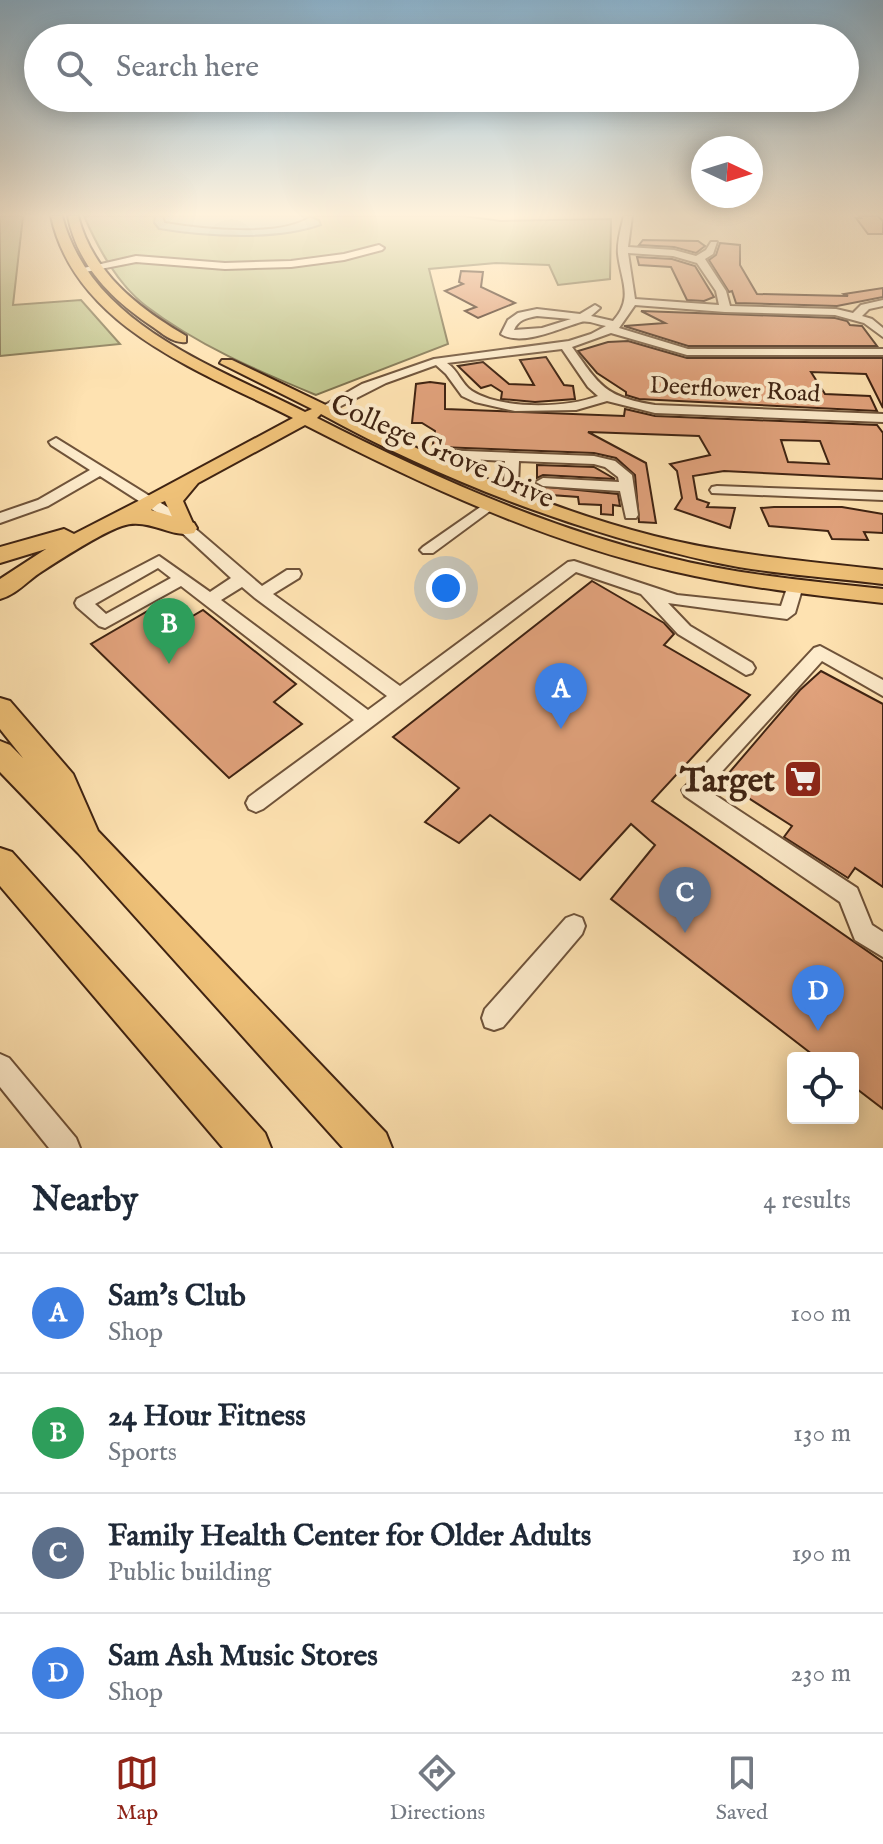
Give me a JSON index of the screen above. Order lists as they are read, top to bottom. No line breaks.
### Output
{"streets":{"main road":["College Grove Drive"],"street":["Deerflower Road"]},"places":{"supermarket":["Target"]},"north":"right","page":{"search":"Search here","pins":["B","A","C","D"],"heading":["Nearby","4 results"],"list":[{"mark":"A","name":"Sam's Club","note":"Shop","value":"100 m"},{"mark":"B","name":"24 Hour Fitness","note":"Sports","value":"130 m"},{"mark":"C","name":"Family Health Center for Older Adults","note":"Public building","value":"190 m"},{"mark":"D","name":"Sam Ash Music Stores","note":"Shop","value":"230 m"}],"nav":["Map","Directions","Saved"]}}
